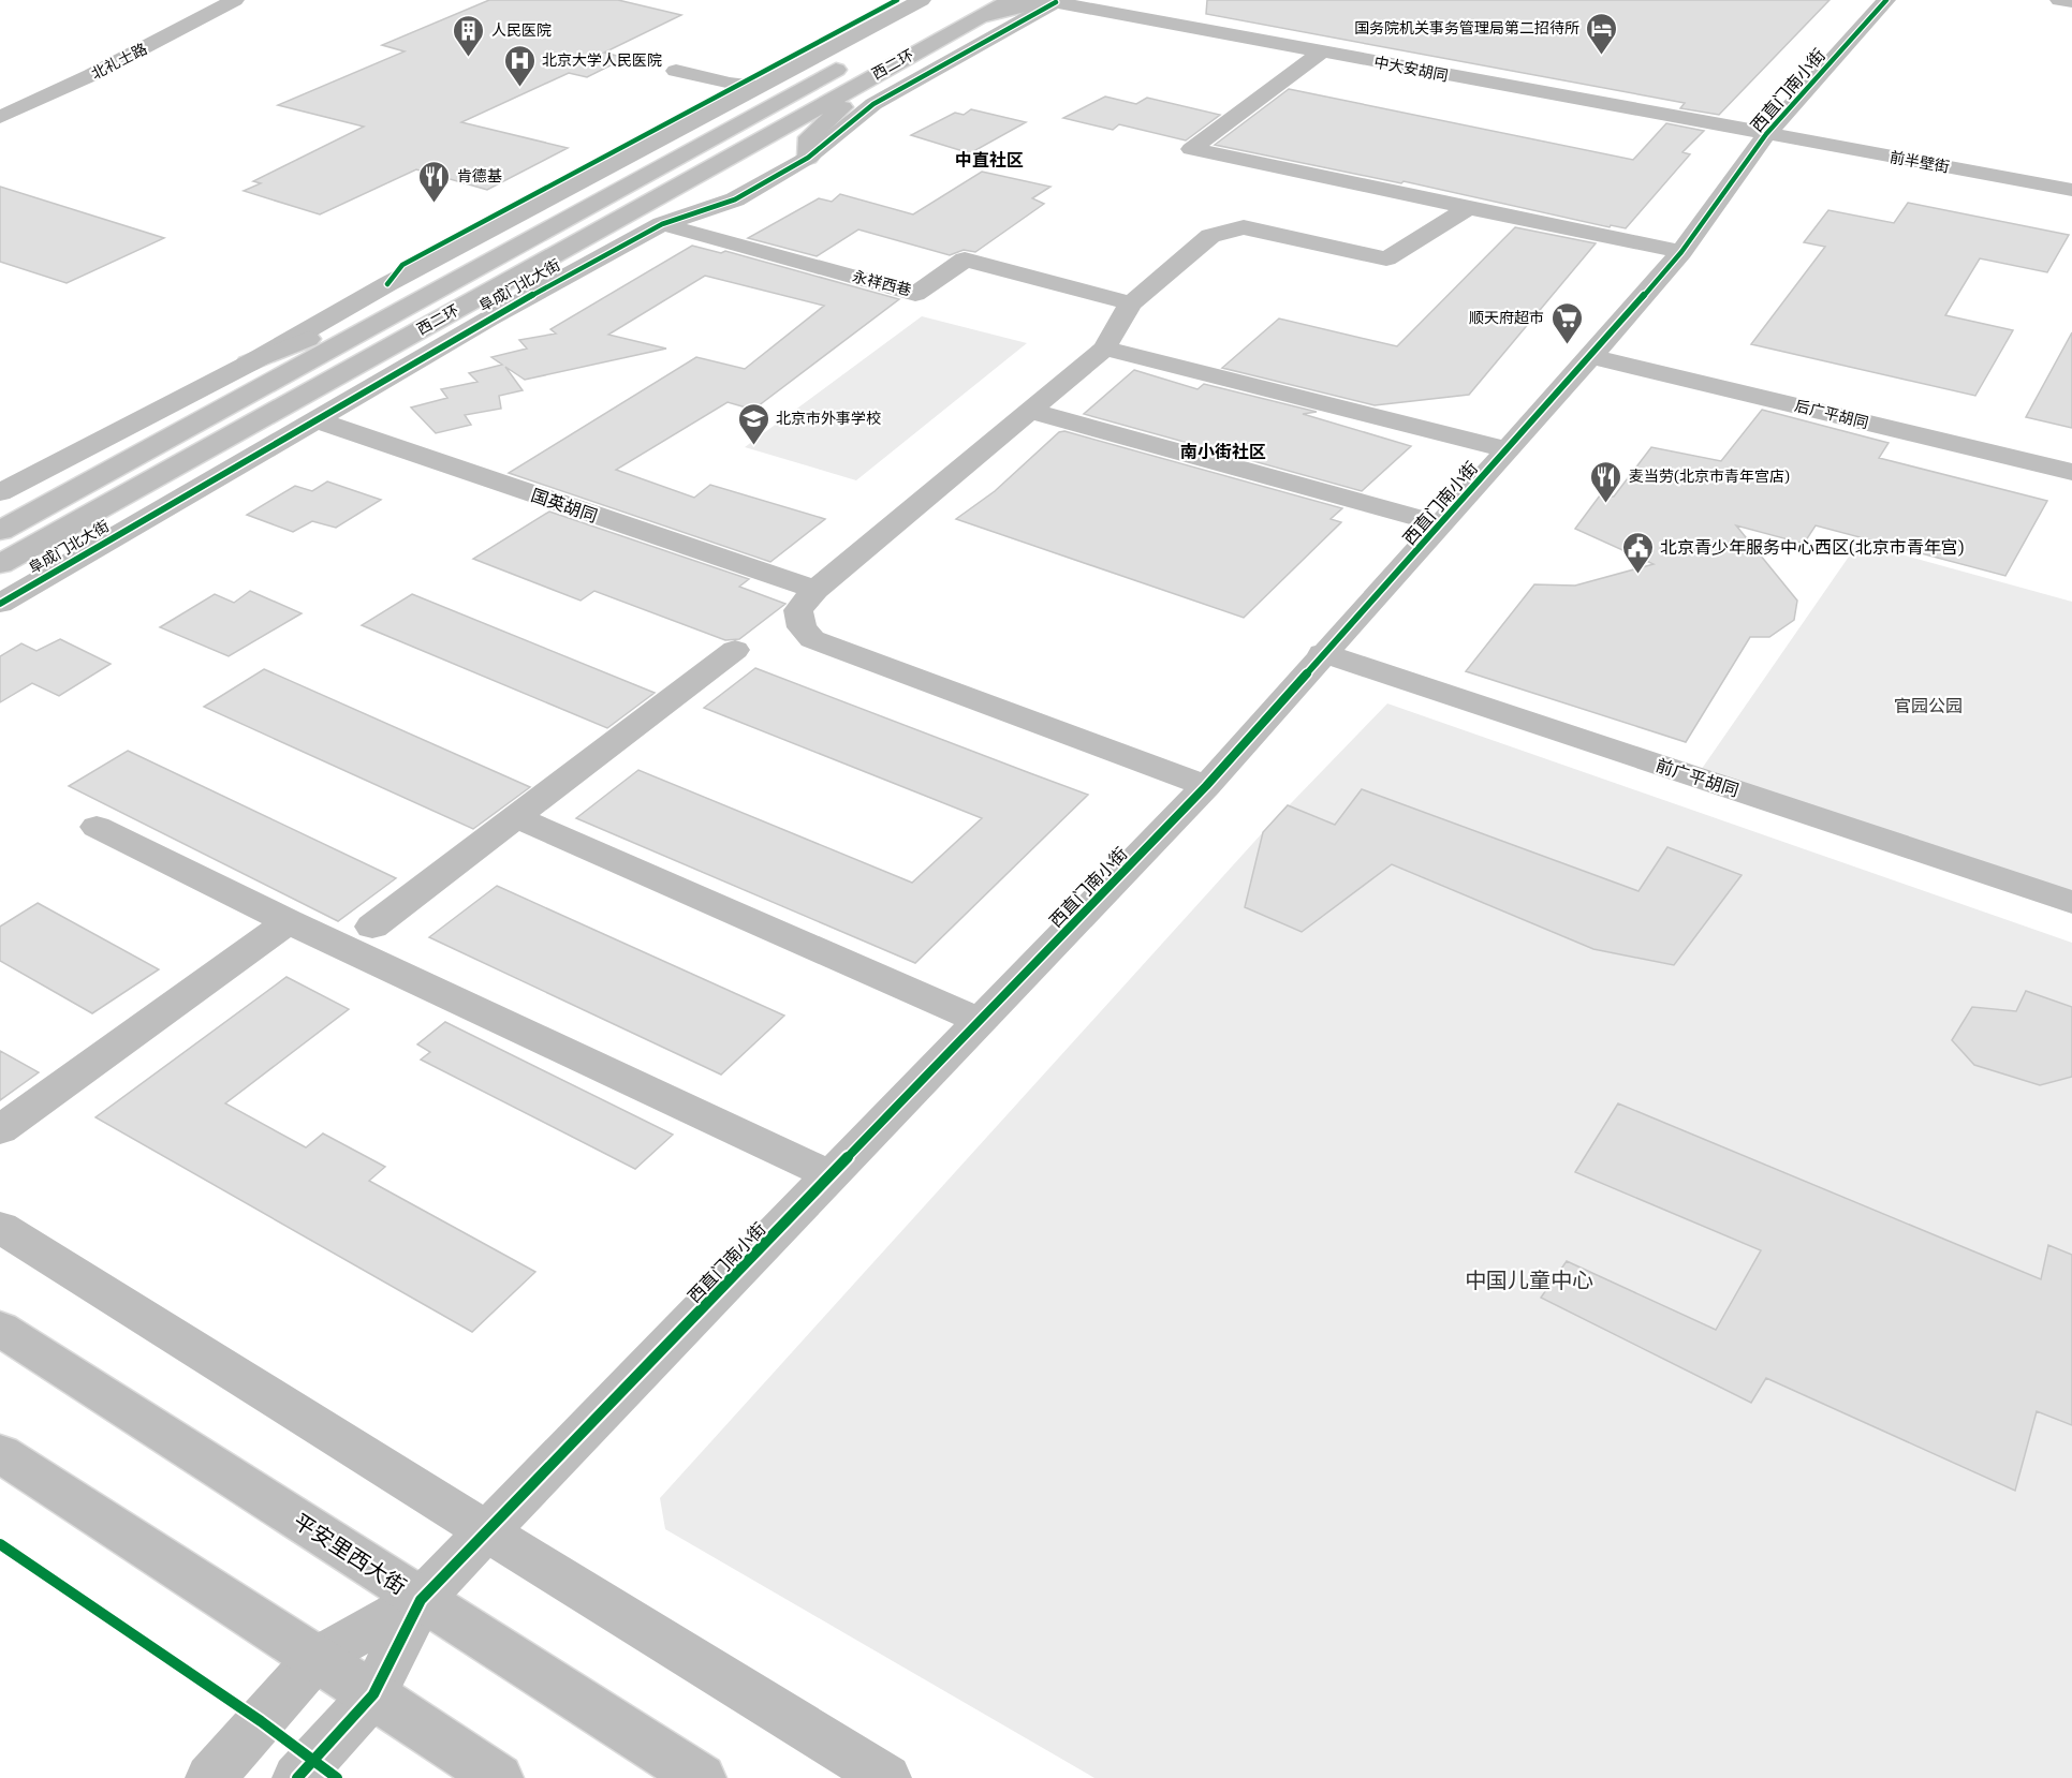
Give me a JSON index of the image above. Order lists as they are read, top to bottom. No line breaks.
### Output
{"streets":{"main road":["北礼士路","西二环","中大安胡同","西直门南小街","前半壁街","永祥西巷","阜成门北大街","后广平胡同","国英胡同","前广平胡同","平安里西大街"]},"crossings":[["中大安胡同","西直门南小街"],["中大安胡同","前半壁街"],["中大安胡同","阜成门北大街"],["西直门南小街","前半壁街"],["西直门南小街","后广平胡同"],["西直门南小街","前广平胡同"],["西直门南小街","平安里西大街"],["永祥西巷","阜成门北大街"],["阜成门北大街","国英胡同"]],"districts":["中直社区","南小街社区"],"parks":["官园公园","中国儿童中心"],"places":{"hotel":["国务院机关事务管理局第二招待所"],"building":["人民医院"],"hospital":["北京大学人民医院"],"restaurant":["肯德基","麦当劳(北京市青年宫店)"],"supermarket":["顺天府超市"],"school or university":["北京市外事学校"],"public building":["北京青少年服务中心西区(北京市青年宫)"]}}
